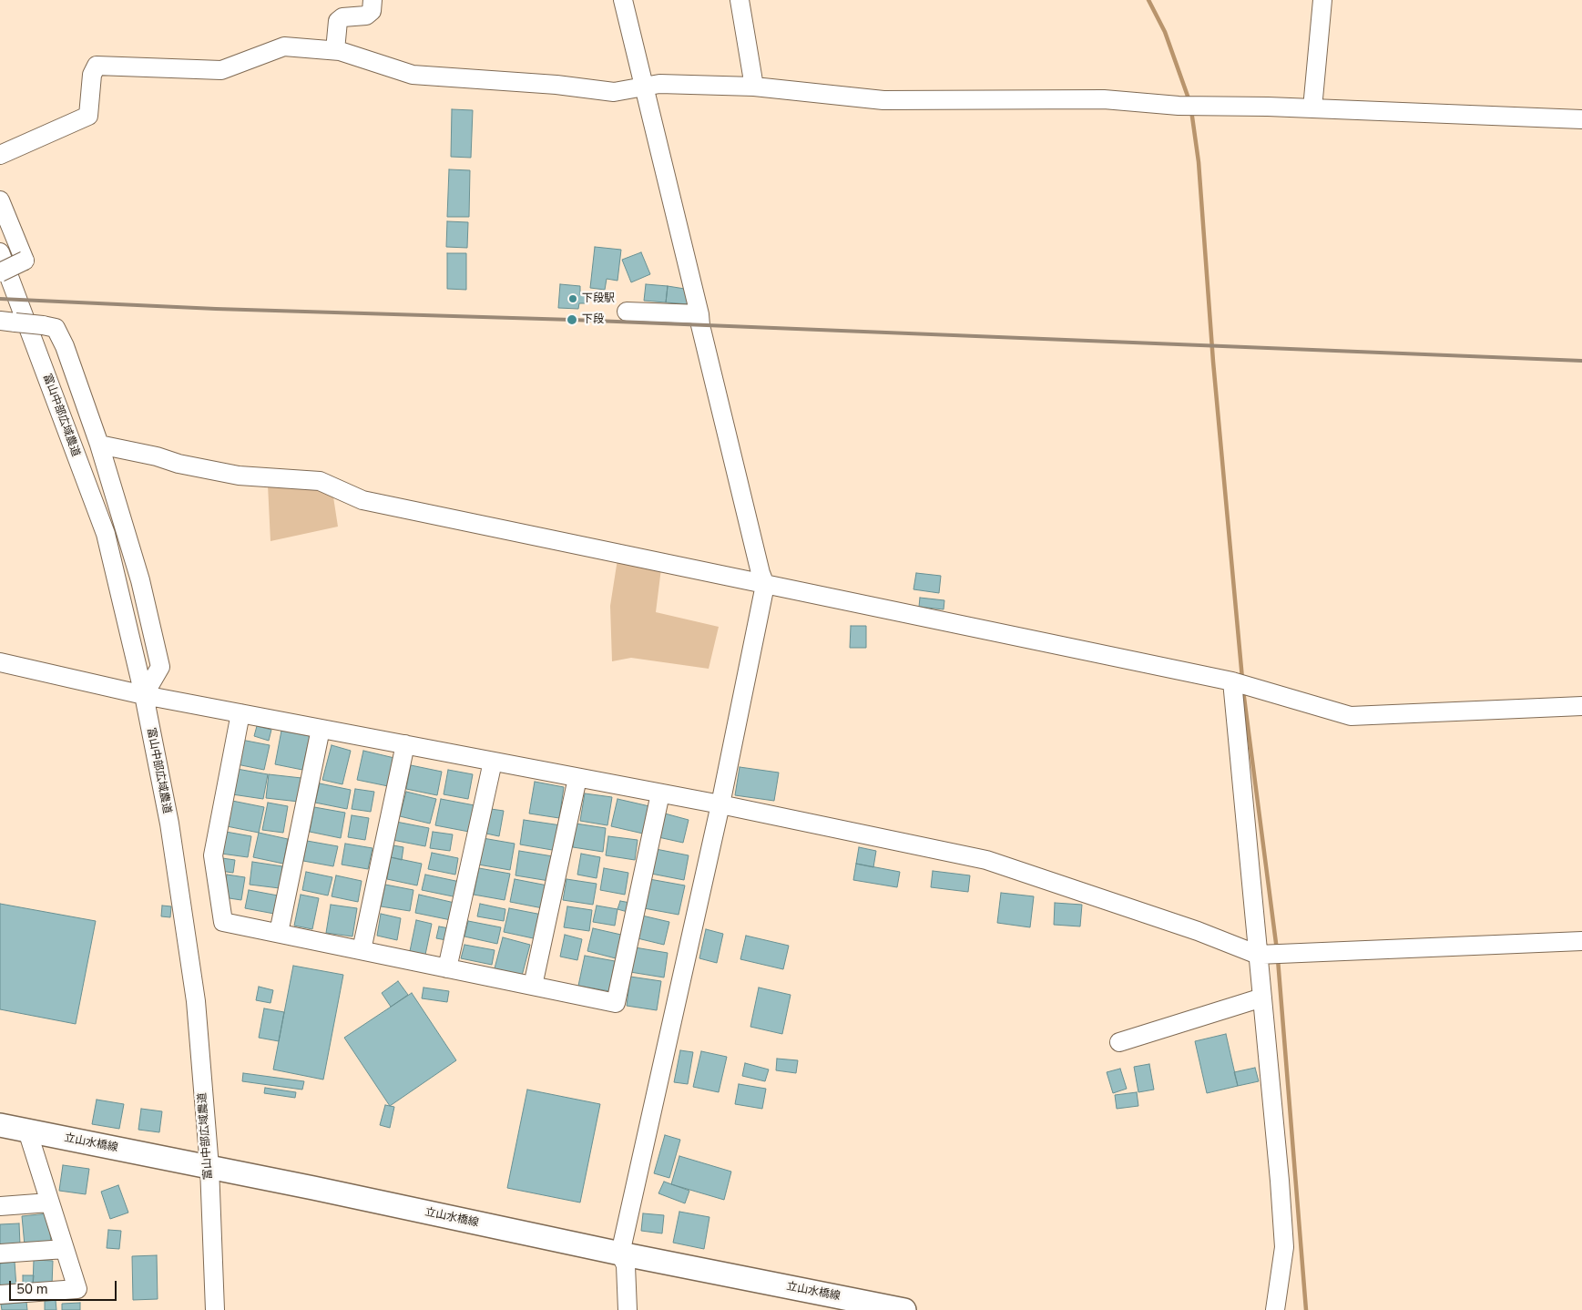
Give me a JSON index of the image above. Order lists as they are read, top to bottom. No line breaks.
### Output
{"streets":{"main road":["立山水橋線"],"street":["富山中部広域農道"]},"crossings":[["富山中部広域農道","立山水橋線"]],"places":["下段駅","下段"],"scale_bar":"50 m"}
